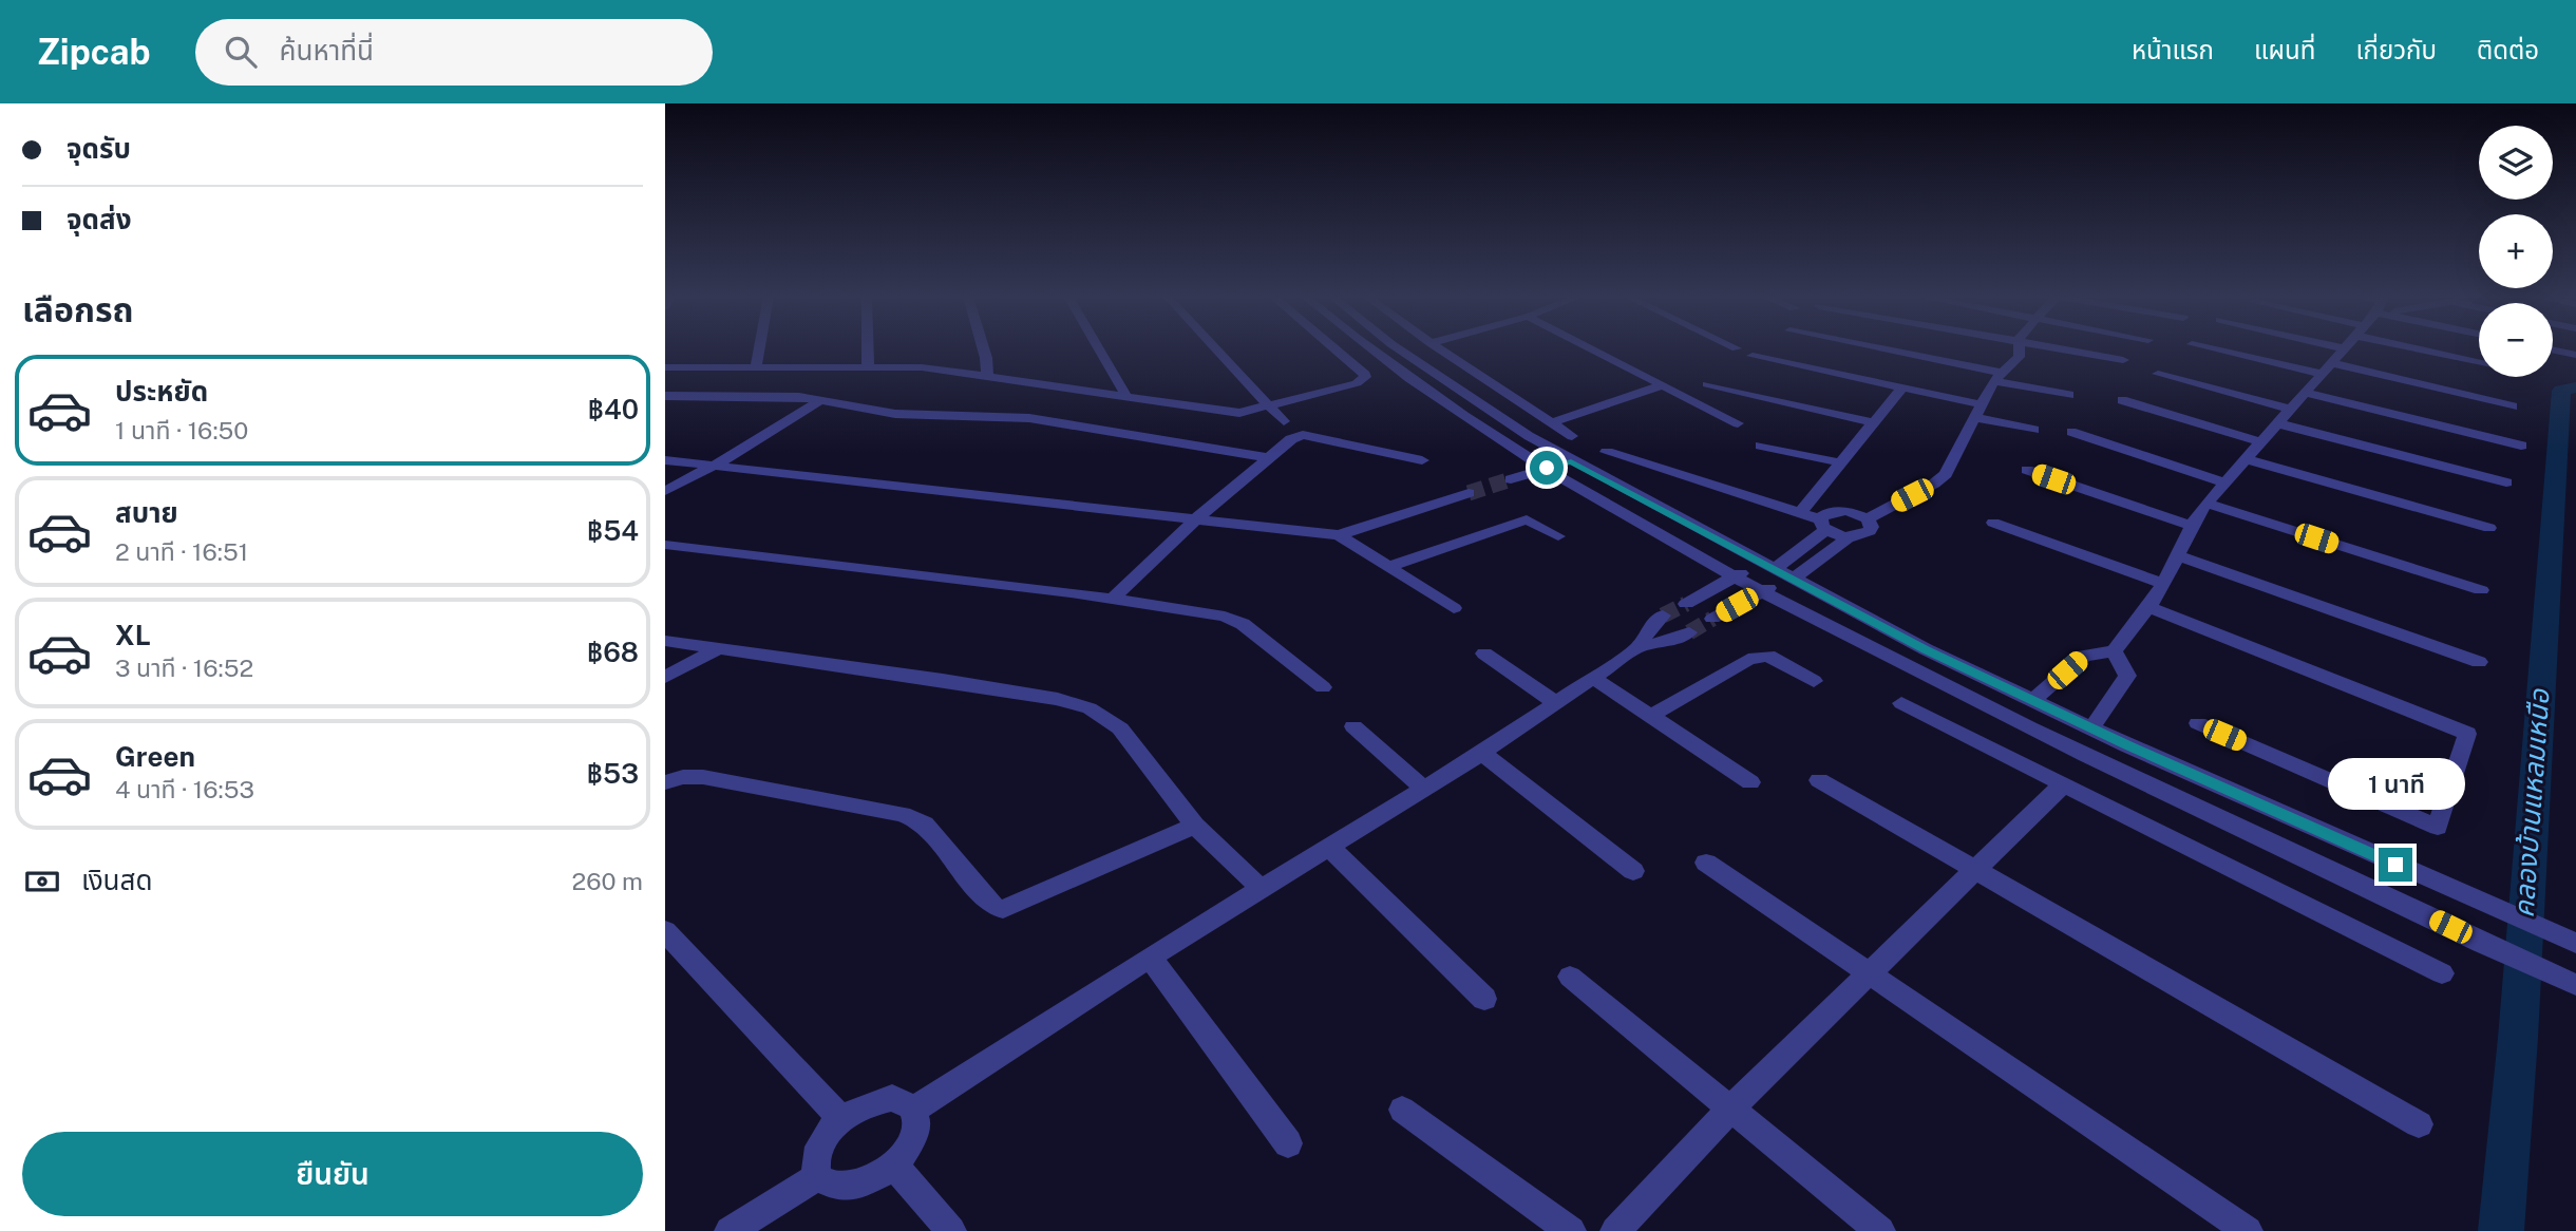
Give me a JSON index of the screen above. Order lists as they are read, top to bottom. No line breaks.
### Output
{"water":["คลองบ้านแหลมเหนือ"],"page":{"header":"Zipcab","search":"ค้นหาที่นี่","nav":["หน้าแรก","แผนที่","เกี่ยวกับ","ติดต่อ"],"banner":["จุดรับ","จุดส่ง"],"map_buttons":["+","−"],"heading":"เลือกรถ","list":[{"name":"ประหยัด","note":"1 นาที · 16:50","value":"฿40"},{"name":"สบาย","note":"2 นาที · 16:51","value":"฿54"},{"name":"XL","note":"3 นาที · 16:52","value":"฿68"},{"name":"Green","note":"4 นาที · 16:53","value":"฿53"}],"bubble":"1 นาที","pay":["เงินสด","260 m"],"buttons":"ยืนยัน"}}
